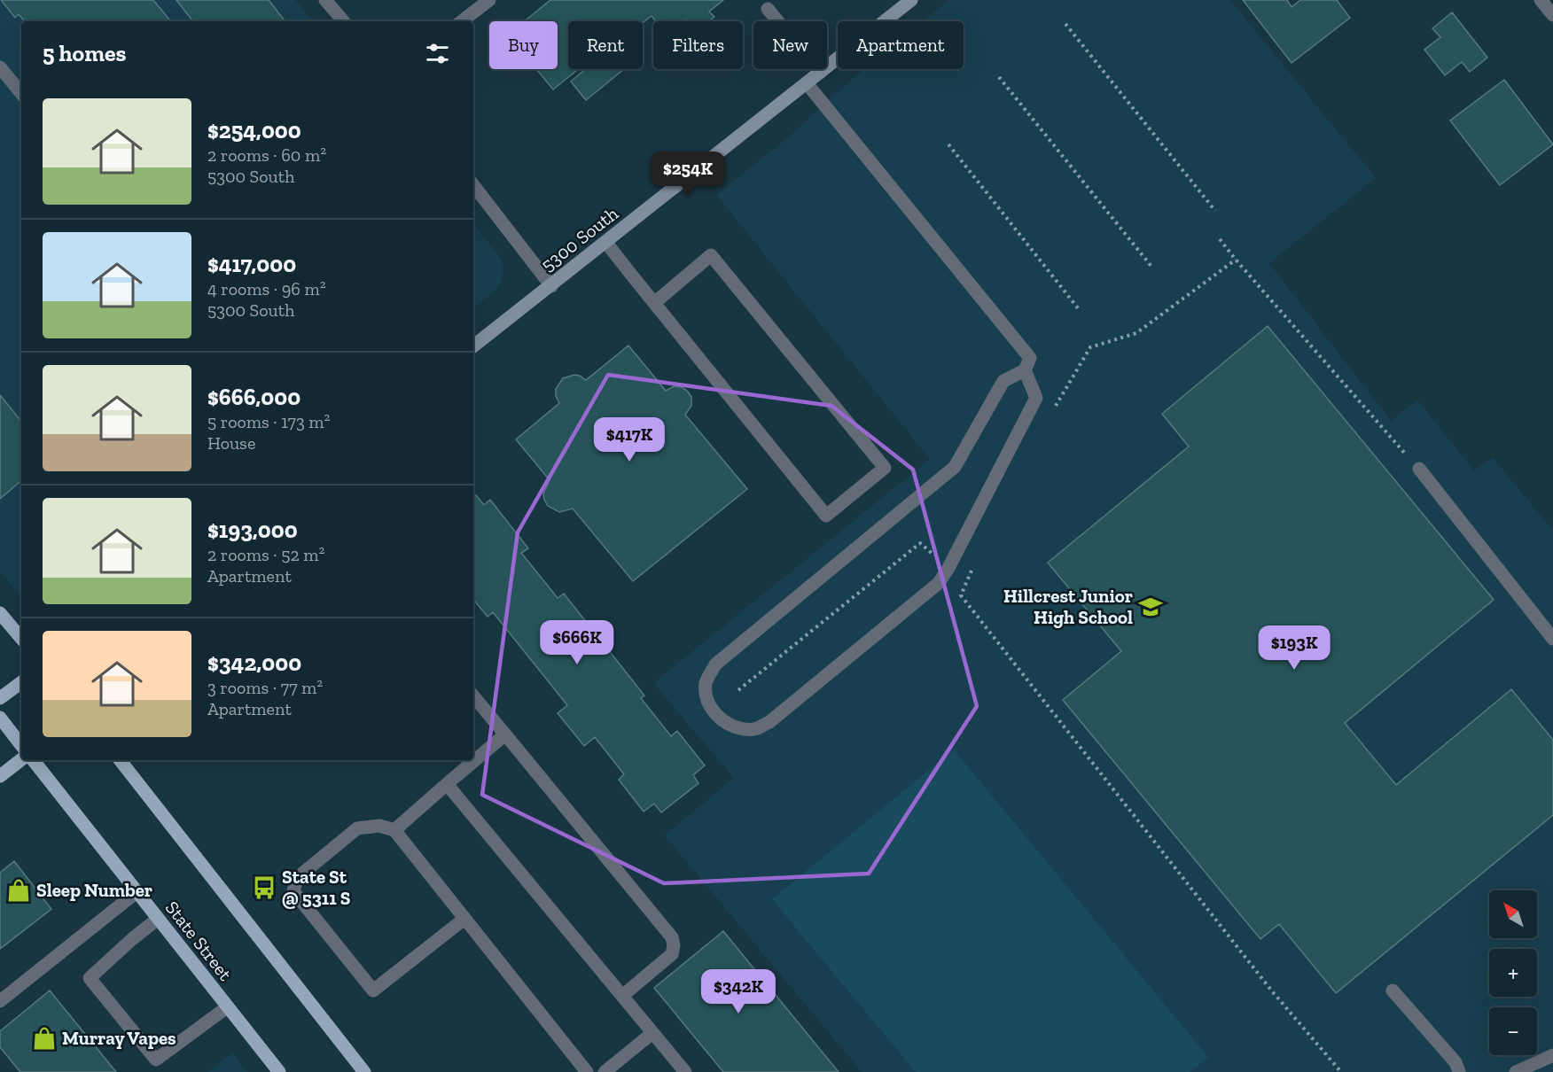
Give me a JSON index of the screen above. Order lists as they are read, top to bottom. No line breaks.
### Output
{"streets":{"main road":["5300 South","State Street"]},"places":{"school or university":["Hillcrest Junior High School"],"bus stop":["State St @ 5311 S"],"shop":["Sleep Number","Murray Vapes"]},"north":"top left","page":{"chip":["Buy","Rent","Filters","New","Apartment"],"heading":"5 homes","list":[{"name":"$254,000","note":"2 rooms · 60 m² · 5300 South"},{"name":"$417,000","note":"4 rooms · 96 m² · 5300 South"},{"name":"$666,000","note":"5 rooms · 173 m² · House"},{"name":"$193,000","note":"2 rooms · 52 m² · Apartment"},{"name":"$342,000","note":"3 rooms · 77 m² · Apartment"}],"price":["$254K","$417K","$666K","$193K","$342K"],"map_buttons":["+","−"]}}
